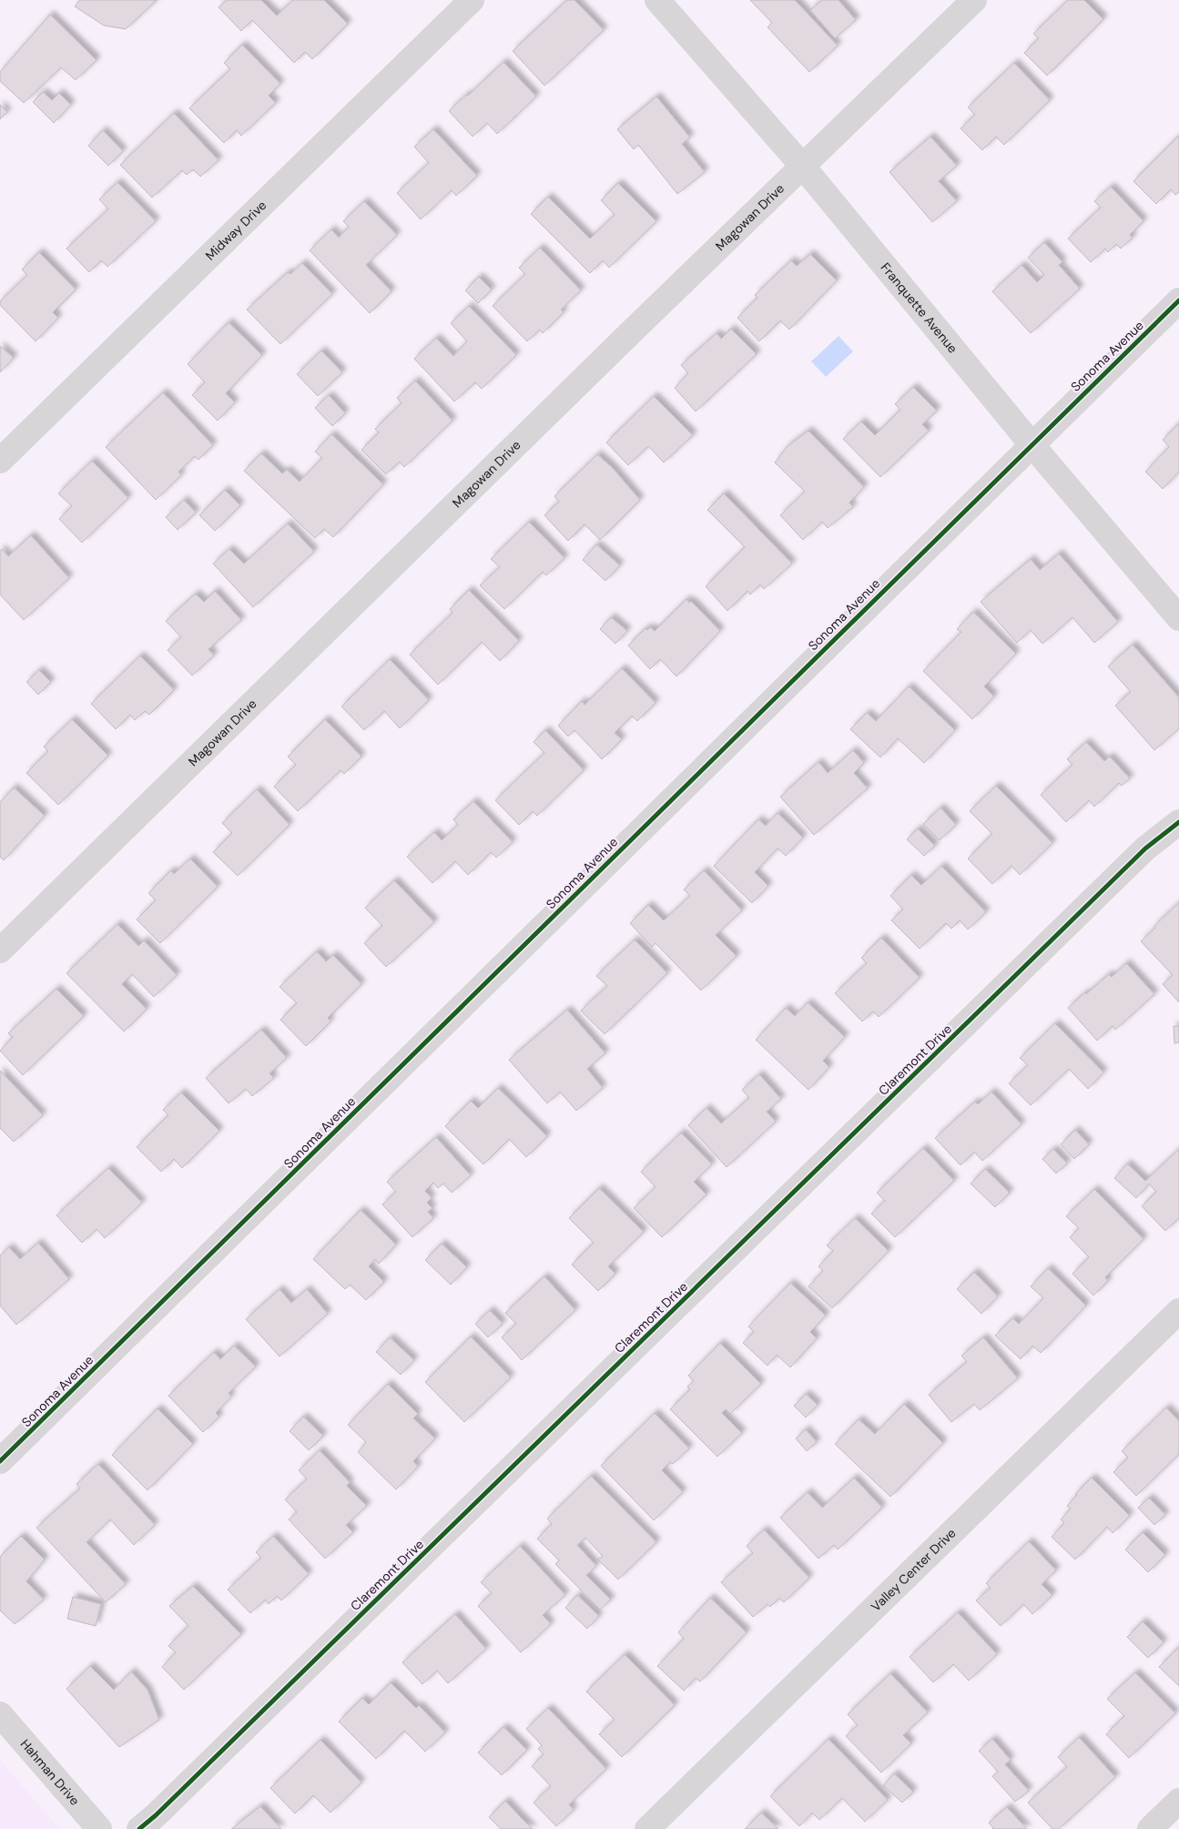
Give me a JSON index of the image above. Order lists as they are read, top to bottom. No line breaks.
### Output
{"streets":{"street":["Magowan Drive","Midway Drive","Franquette Avenue","Sonoma Avenue","Claremont Drive","Valley Center Drive","Hahman Drive"]},"crossings":[["Magowan Drive","Franquette Avenue"],["Franquette Avenue","Sonoma Avenue"]]}
